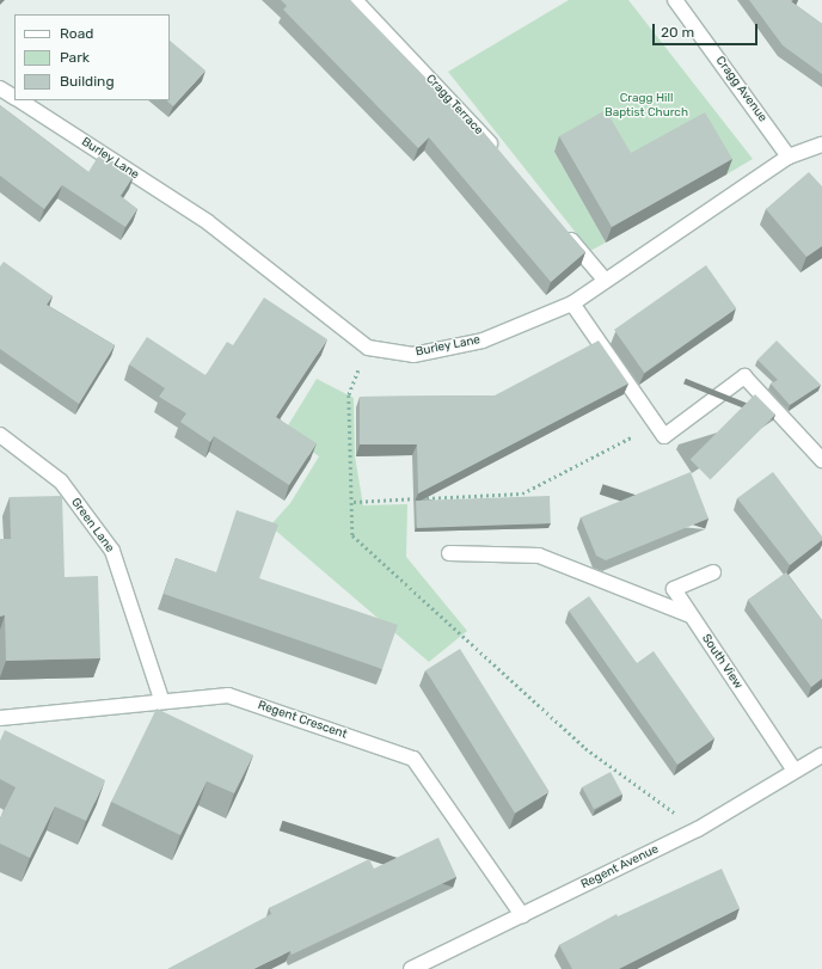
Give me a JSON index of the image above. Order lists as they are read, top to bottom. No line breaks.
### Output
{"streets":{"street":["Cragg Avenue","Cragg Terrace","Burley Lane","Green Lane","South View","Regent Crescent","Regent Avenue"]},"crossings":[["Cragg Avenue","Burley Lane"],["Green Lane","Regent Crescent"],["South View","Regent Avenue"],["Regent Crescent","Regent Avenue"]],"parks":["Cragg Hill Baptist Church"],"legend":["Road","Park","Building"],"scale_bar":"20 m"}
